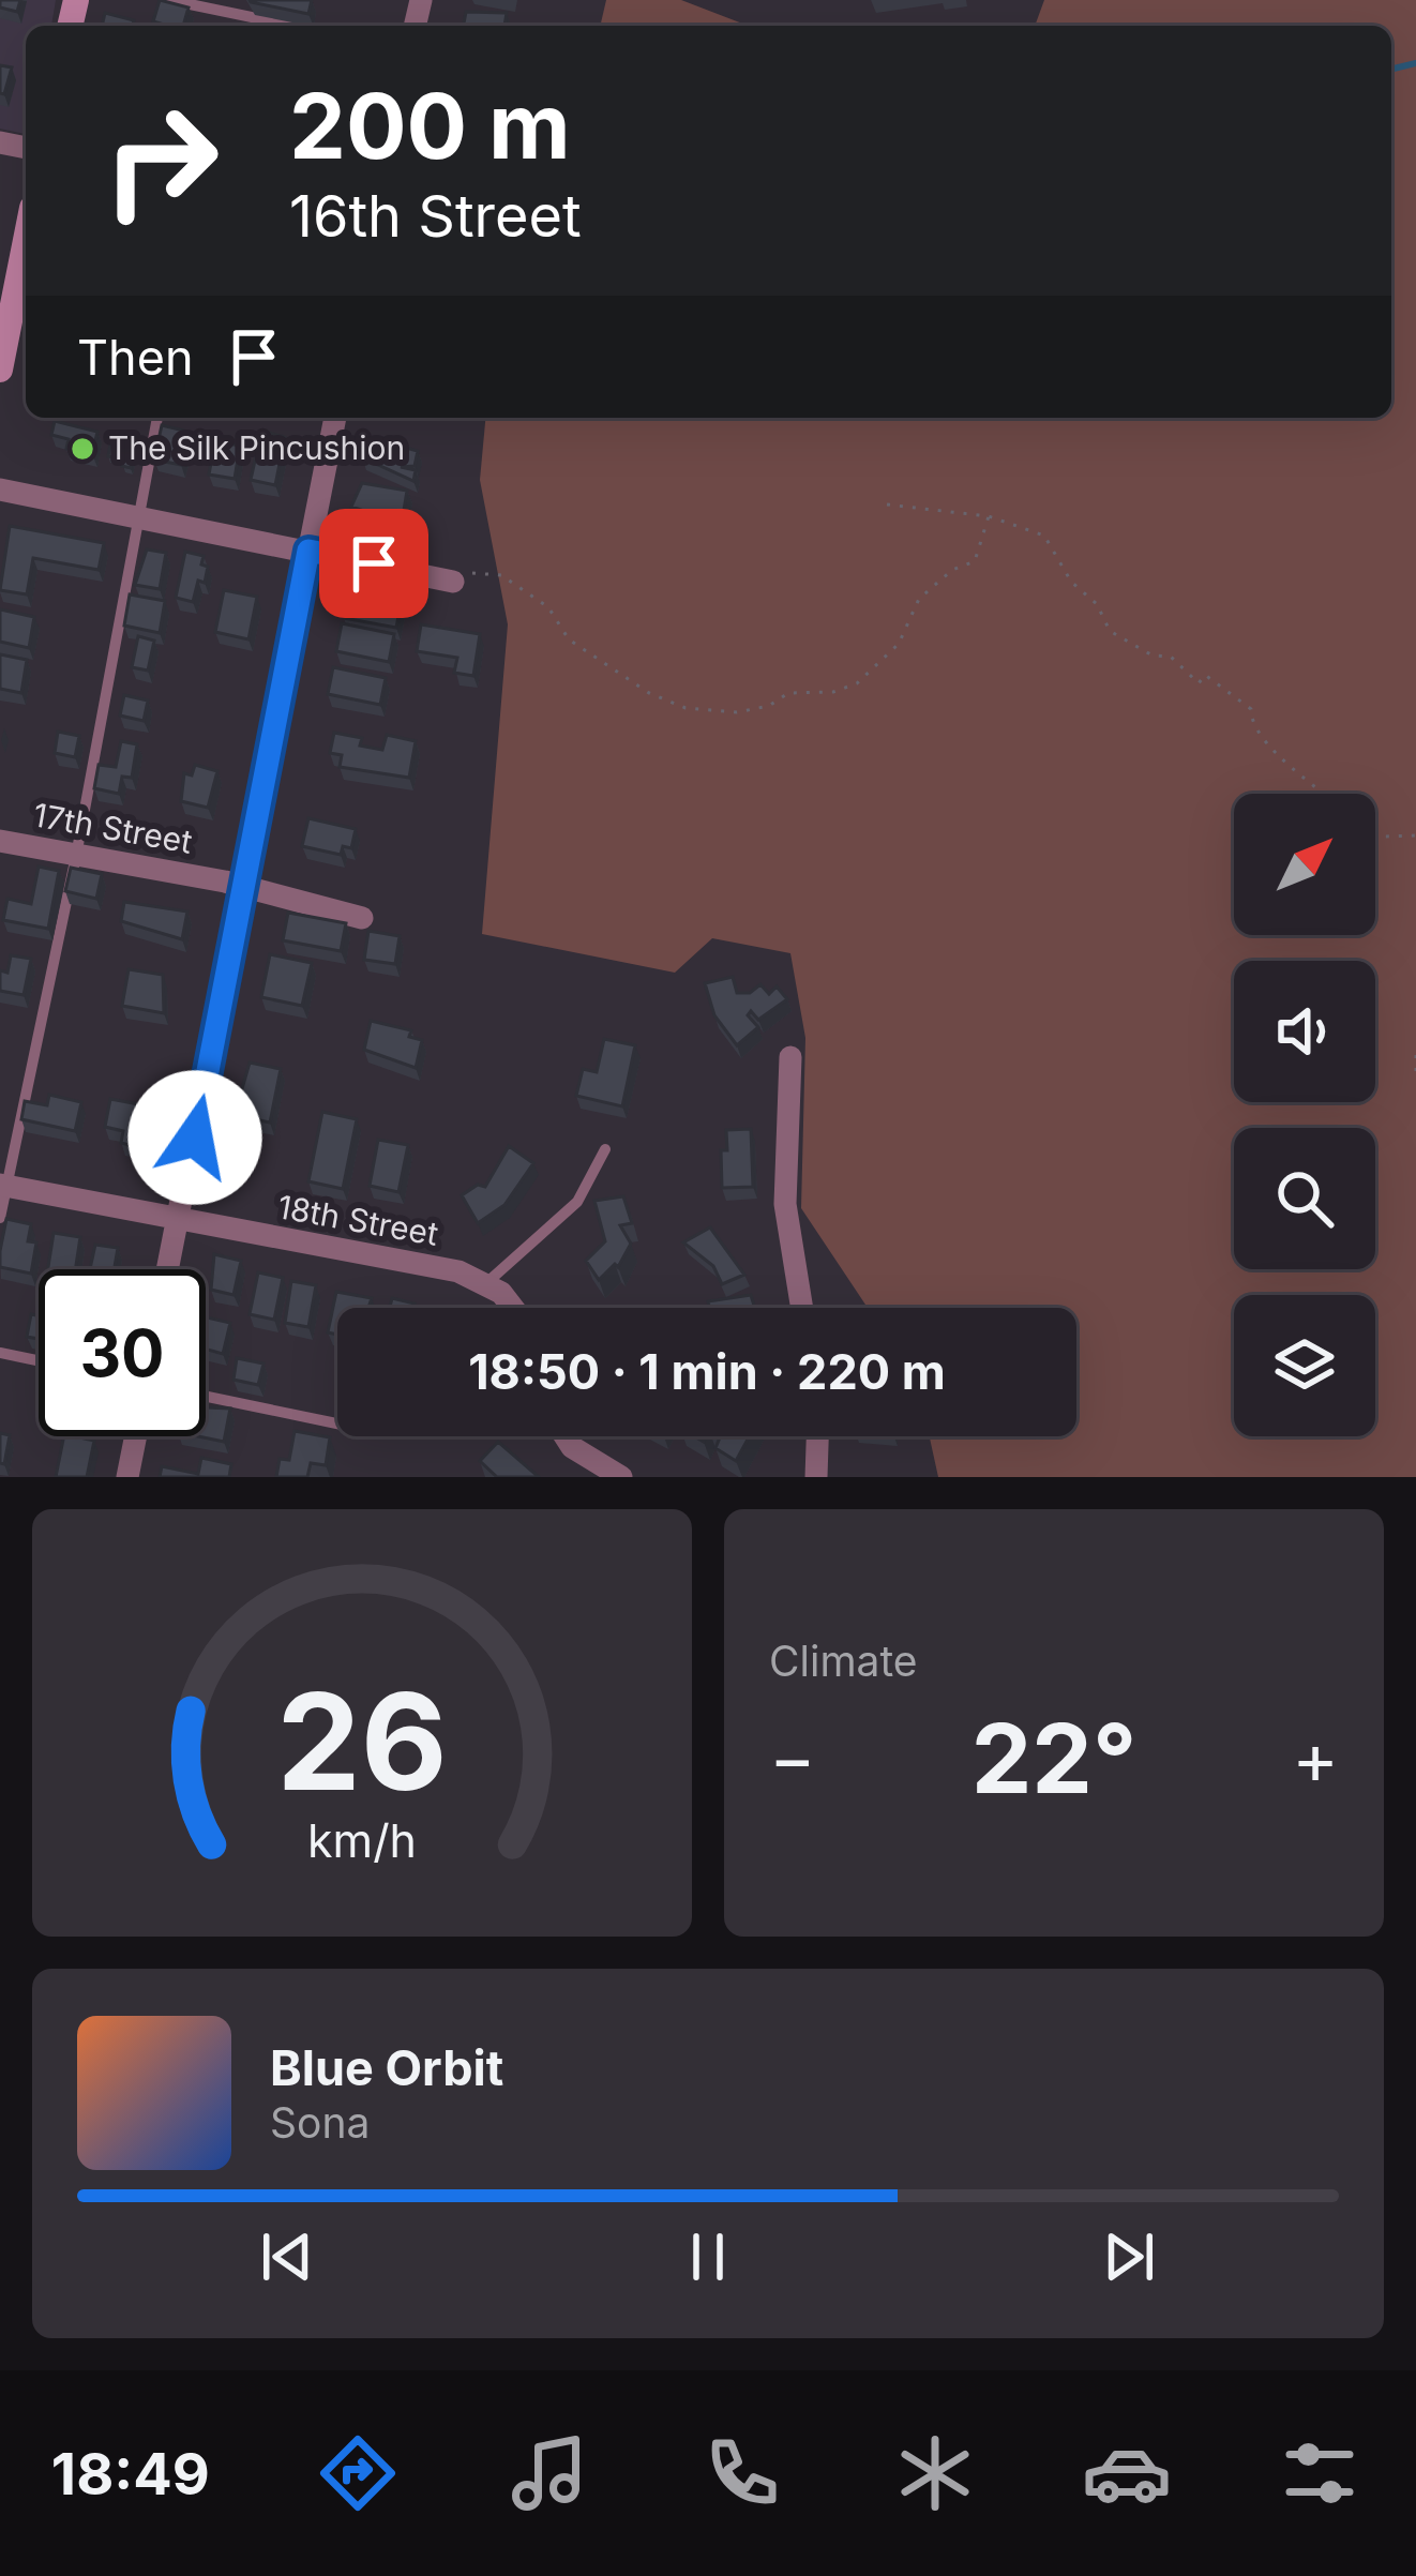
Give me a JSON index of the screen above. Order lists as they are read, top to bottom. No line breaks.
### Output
{"streets":{"street":["17th Street","18th Street"]},"places":["The Silk Pincushion"],"north":"top right","page":{"turn":["200 m","16th Street"],"then":"Then","limit":"30","trip":"18:50 · 1 min · 220 m","tile":"Climate","heat":["−","22°","+"],"song":["Blue Orbit","Sona"],"tabs":"18:49","gauge":["26","km/h"]}}
